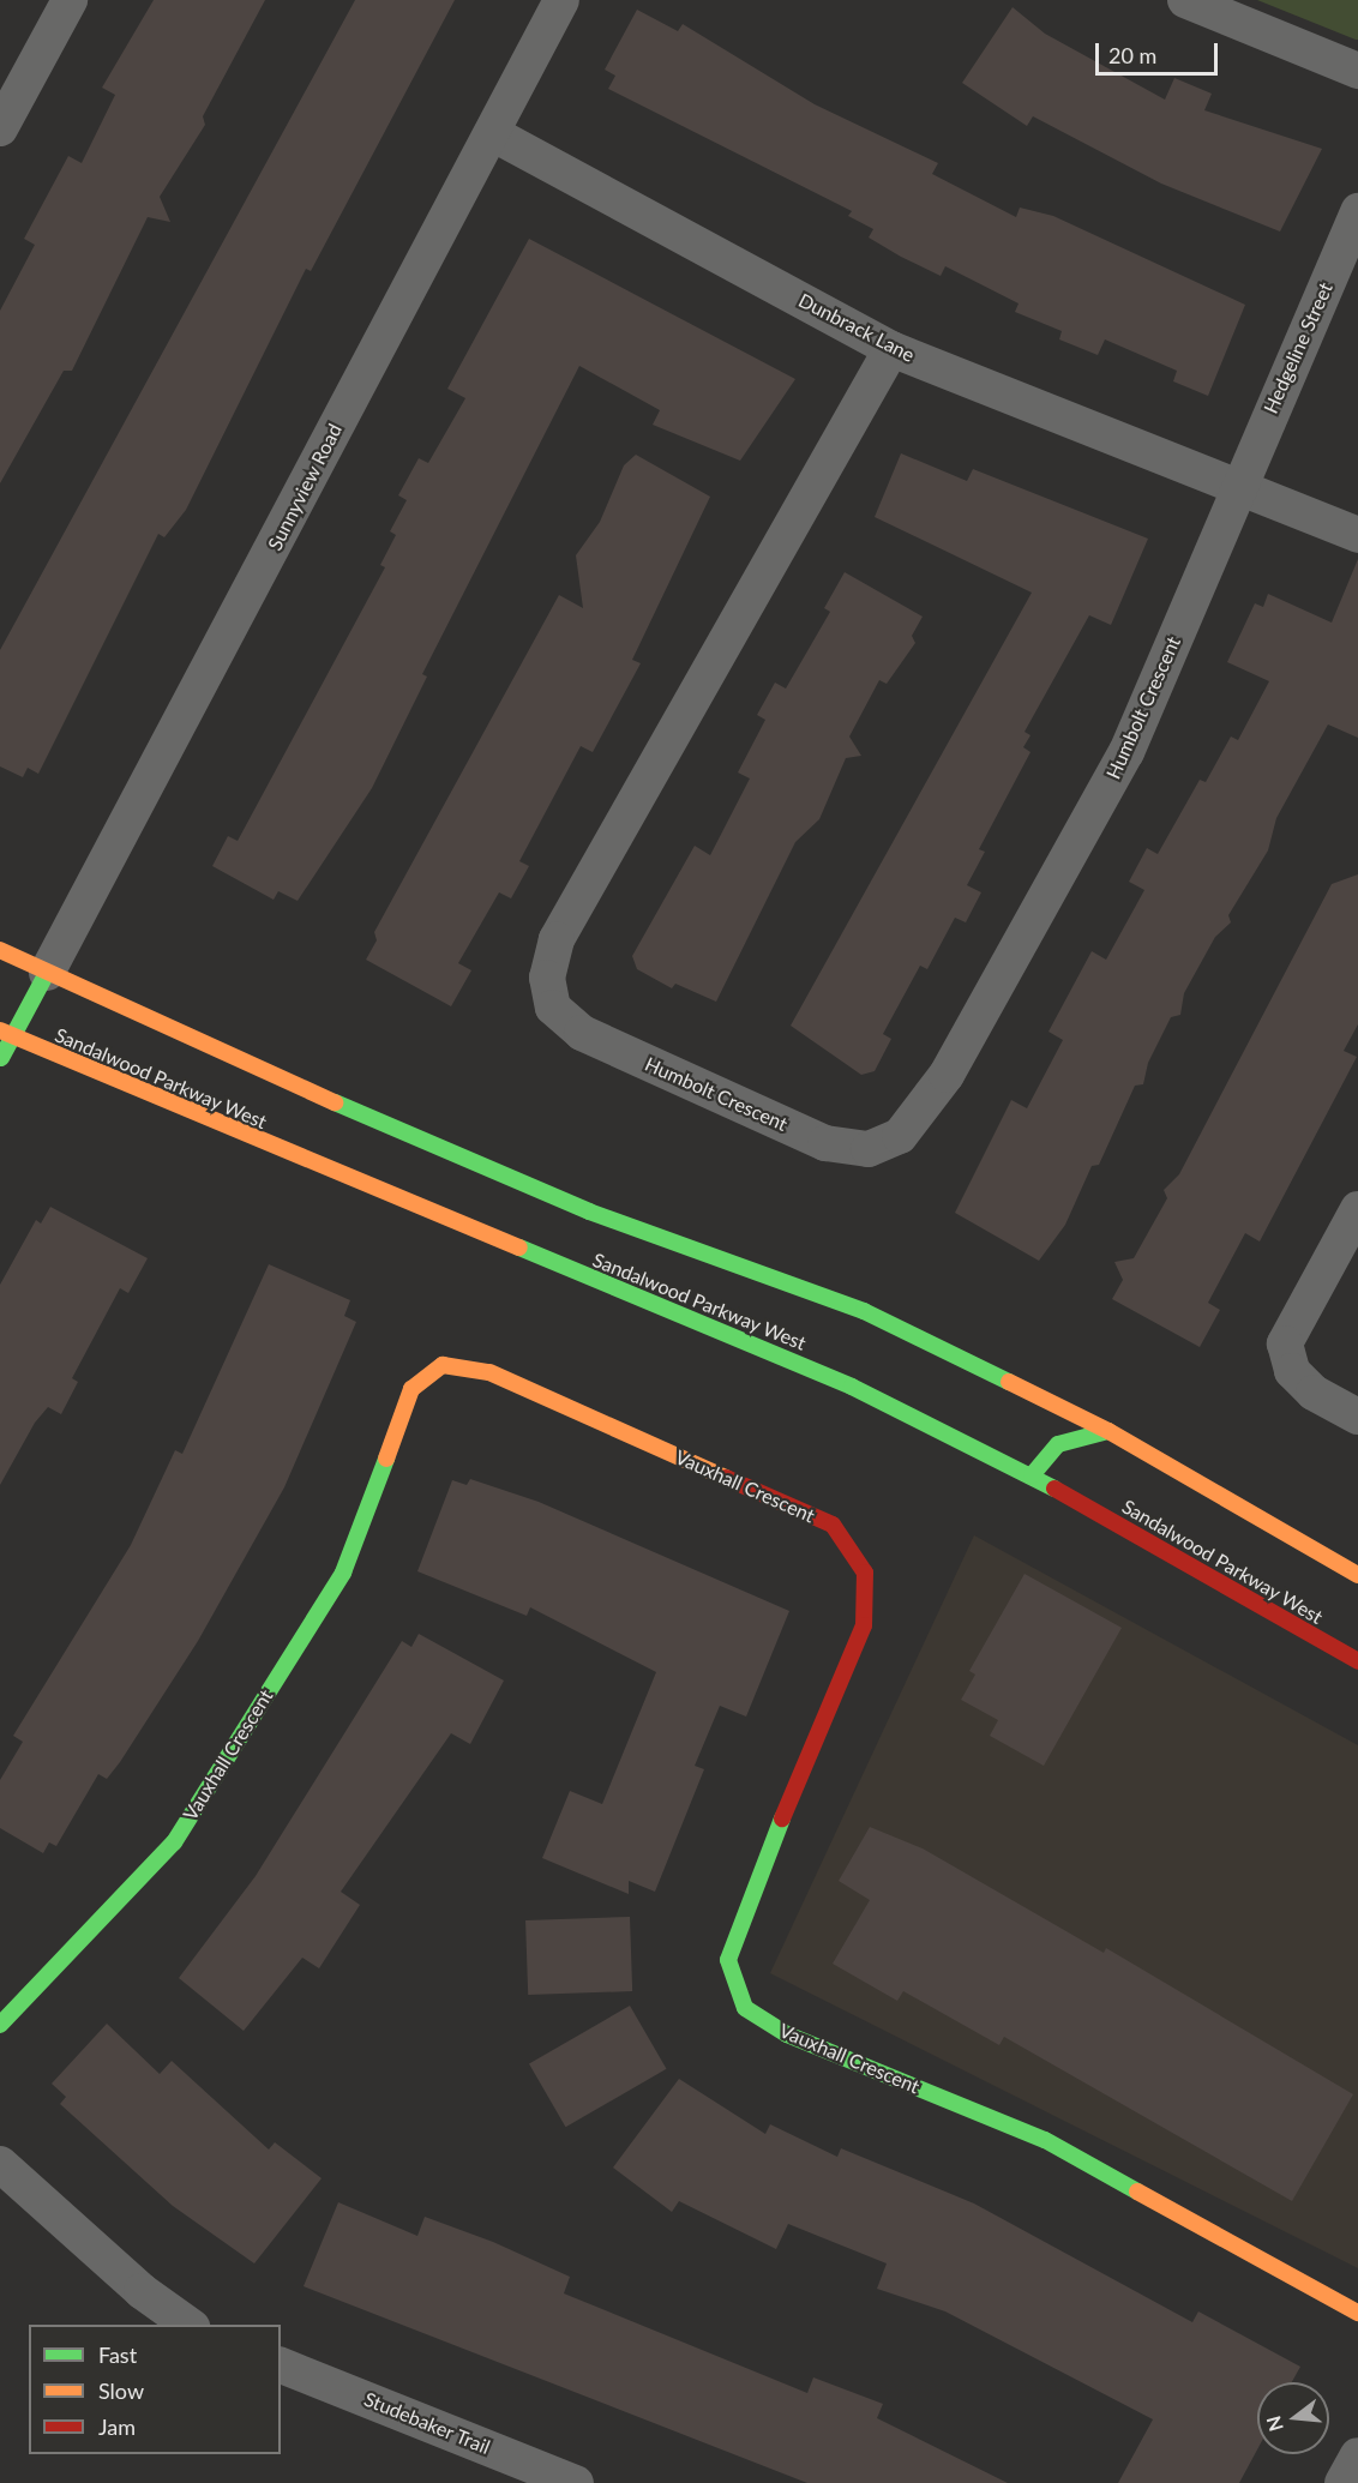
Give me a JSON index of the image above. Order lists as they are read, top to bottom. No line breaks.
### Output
{"streets":{"main road":["Sandalwood Parkway West","Vauxhall Crescent"],"street":["Dunbrack Lane","Hedgeline Street","Sunnyview Road","Humbolt Crescent","Studebaker Trail"]},"crossings":[["Dunbrack Lane","Hedgeline Street"],["Dunbrack Lane","Sunnyview Road"],["Dunbrack Lane","Humbolt Crescent"],["Hedgeline Street","Humbolt Crescent"]],"legend":["Fast","Slow","Jam"],"scale_bar":"20 m","north":"left"}
